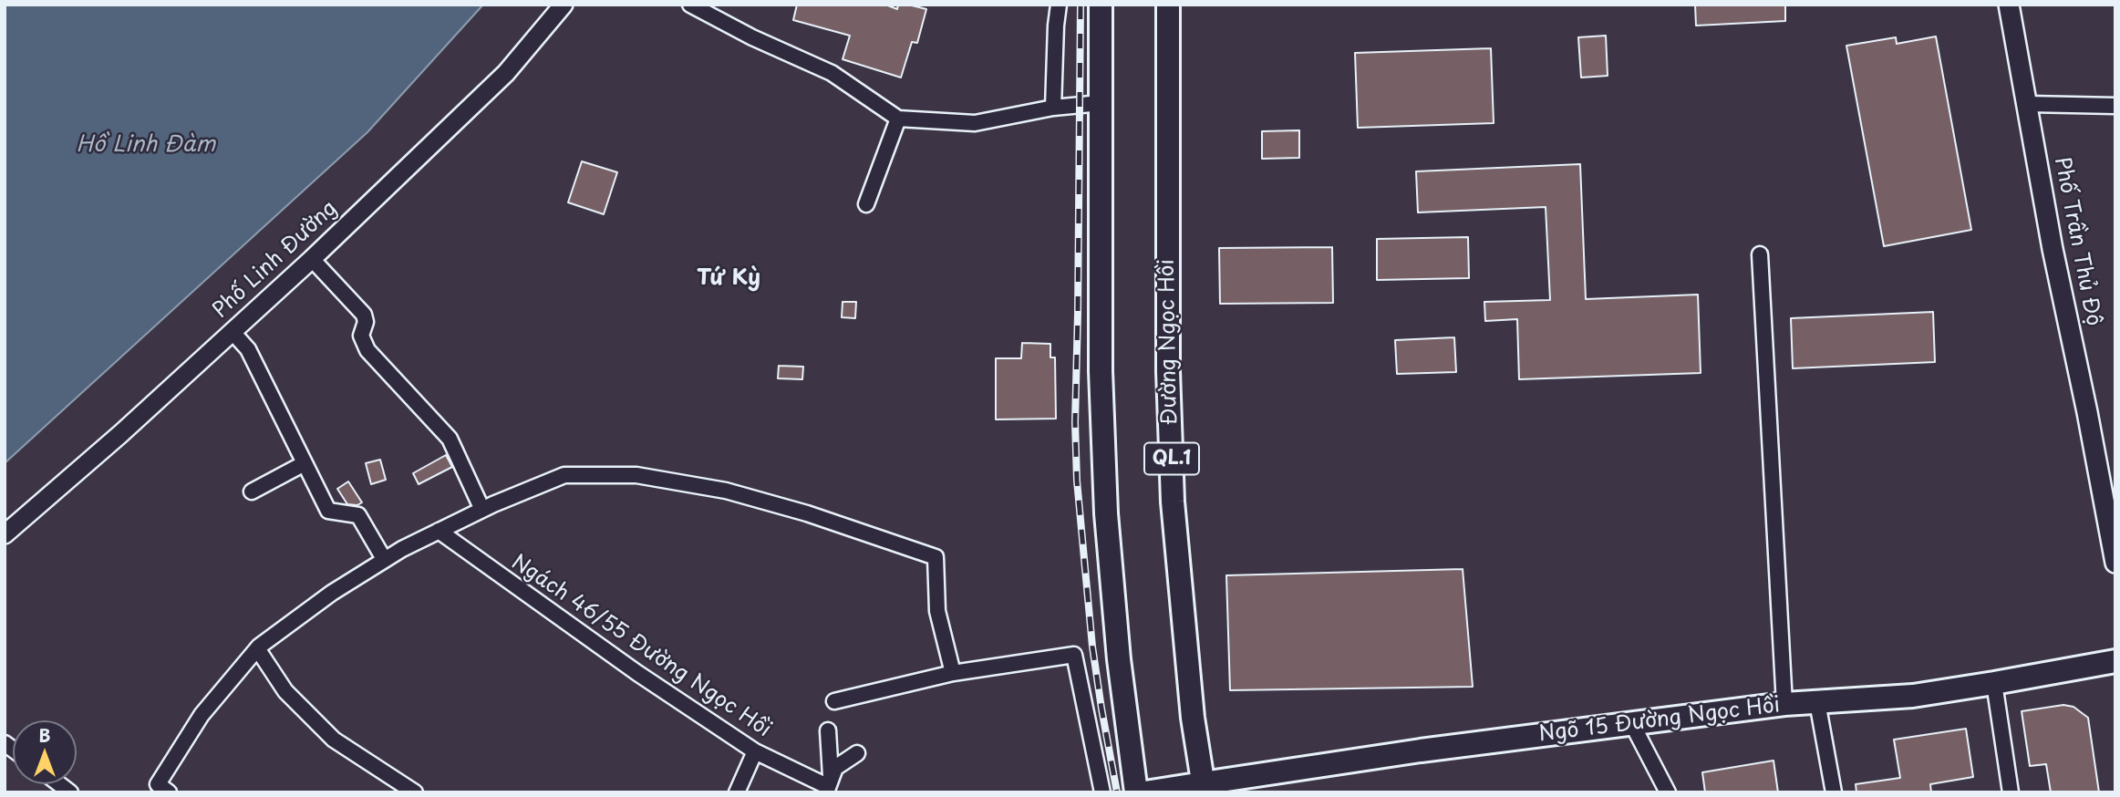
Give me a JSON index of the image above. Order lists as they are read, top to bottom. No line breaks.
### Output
{"streets":{"main road":["Phố Trần Thủ Độ","Đường Ngọc Hồi","QL.1","Ngõ 15 Đường Ngọc Hồi"],"street":["Phố Linh Đường","Ngách 46/55 Đường Ngọc Hồi"]},"crossings":[["Đường Ngọc Hồi","Ngõ 15 Đường Ngọc Hồi"]],"districts":["Tứ Kỳ"],"water":["Hồ Linh Đàm"],"north":"top"}
